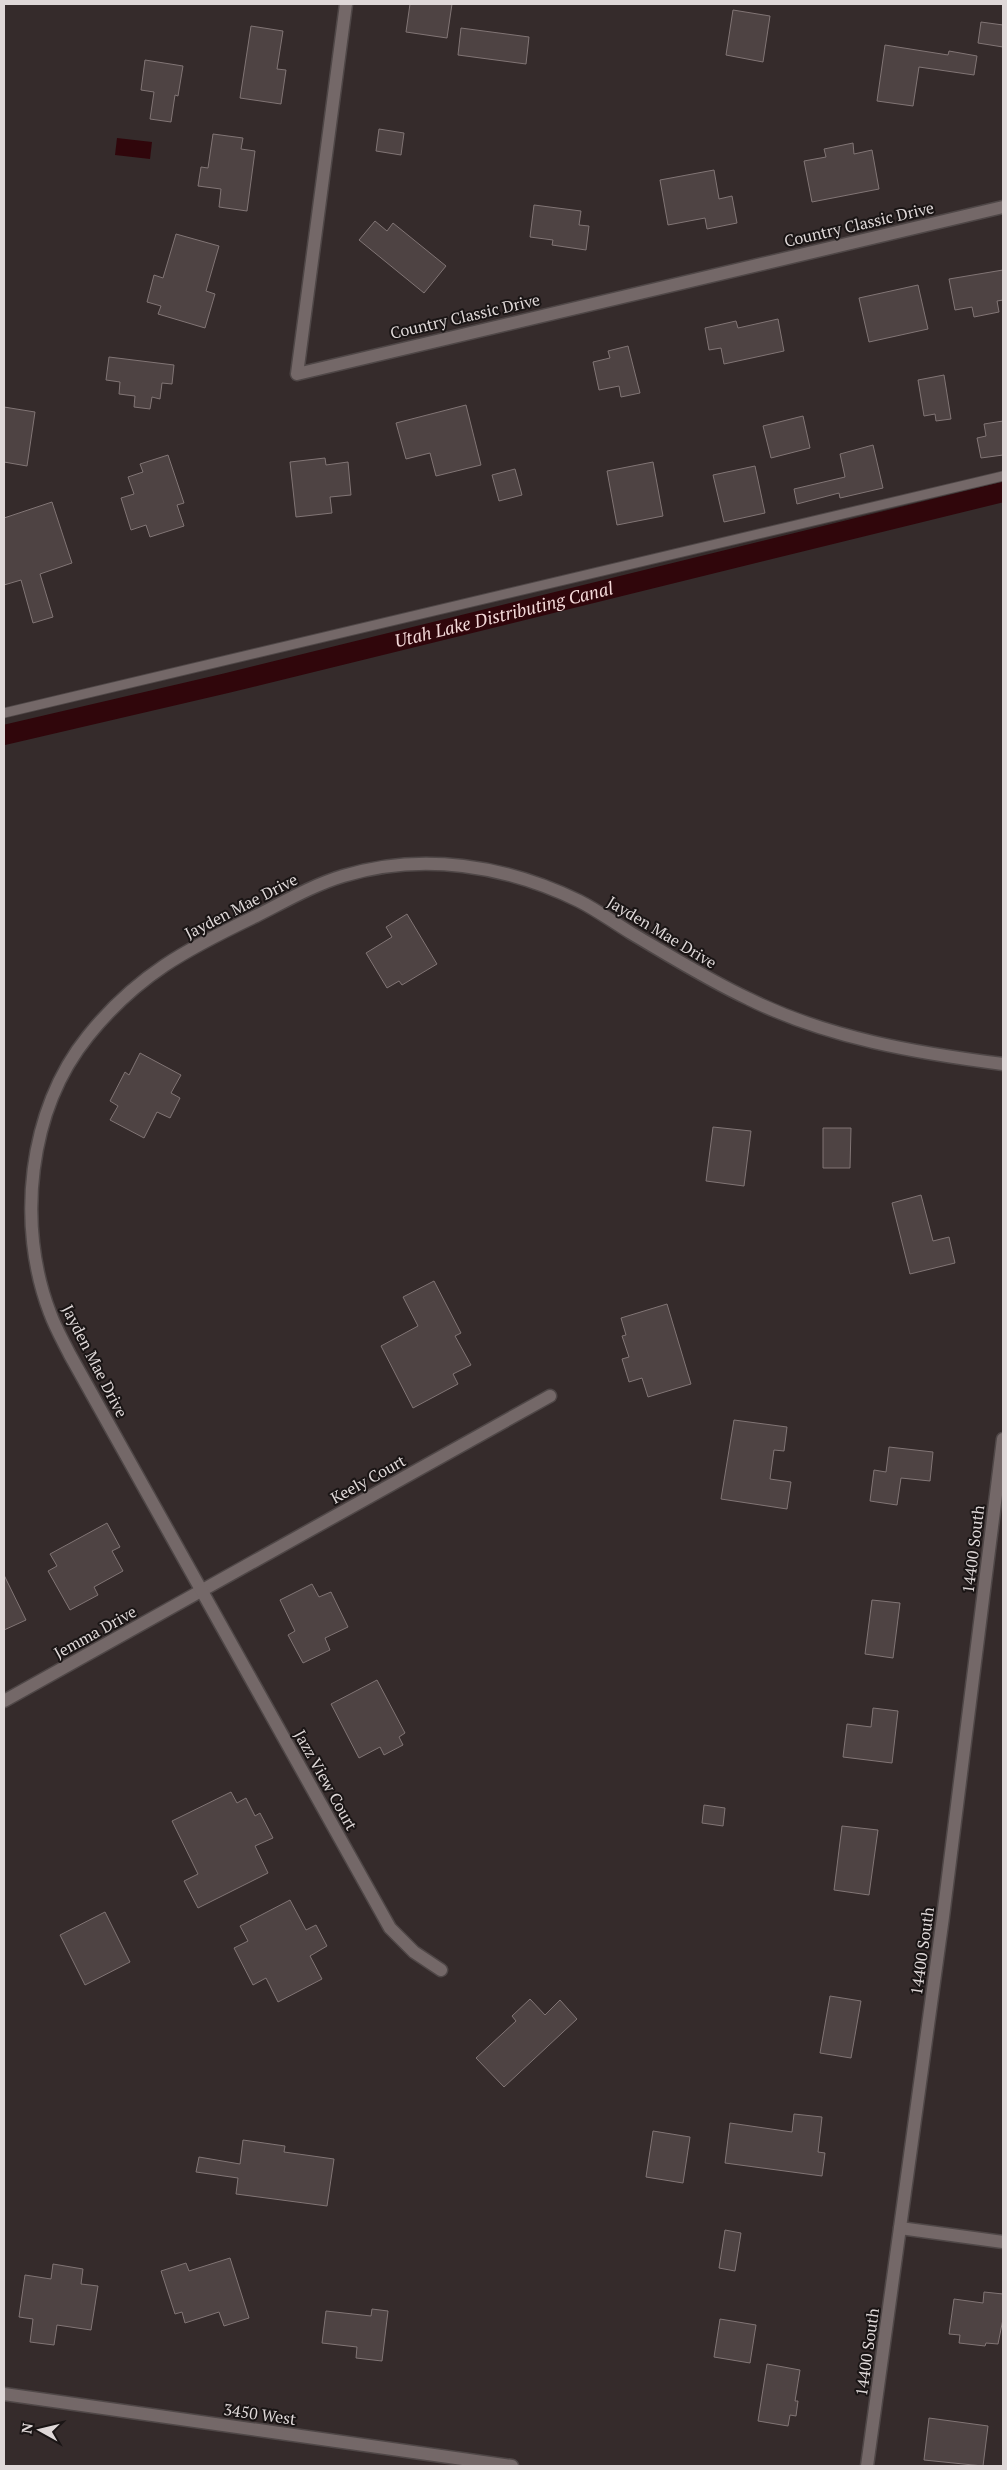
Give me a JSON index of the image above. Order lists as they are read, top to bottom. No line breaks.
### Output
{"streets":{"street":["Country Classic Drive","Jayden Mae Drive","Keely Court","14400 South","Jemma Drive","Jazz View Court","3450 West"]},"crossings":[["Jayden Mae Drive","Keely Court"],["Jayden Mae Drive","Jemma Drive"],["Jayden Mae Drive","Jazz View Court"],["Keely Court","Jemma Drive"],["Keely Court","Jazz View Court"],["Jemma Drive","Jazz View Court"]],"water":["Utah Lake Distributing Canal"],"north":"left"}
